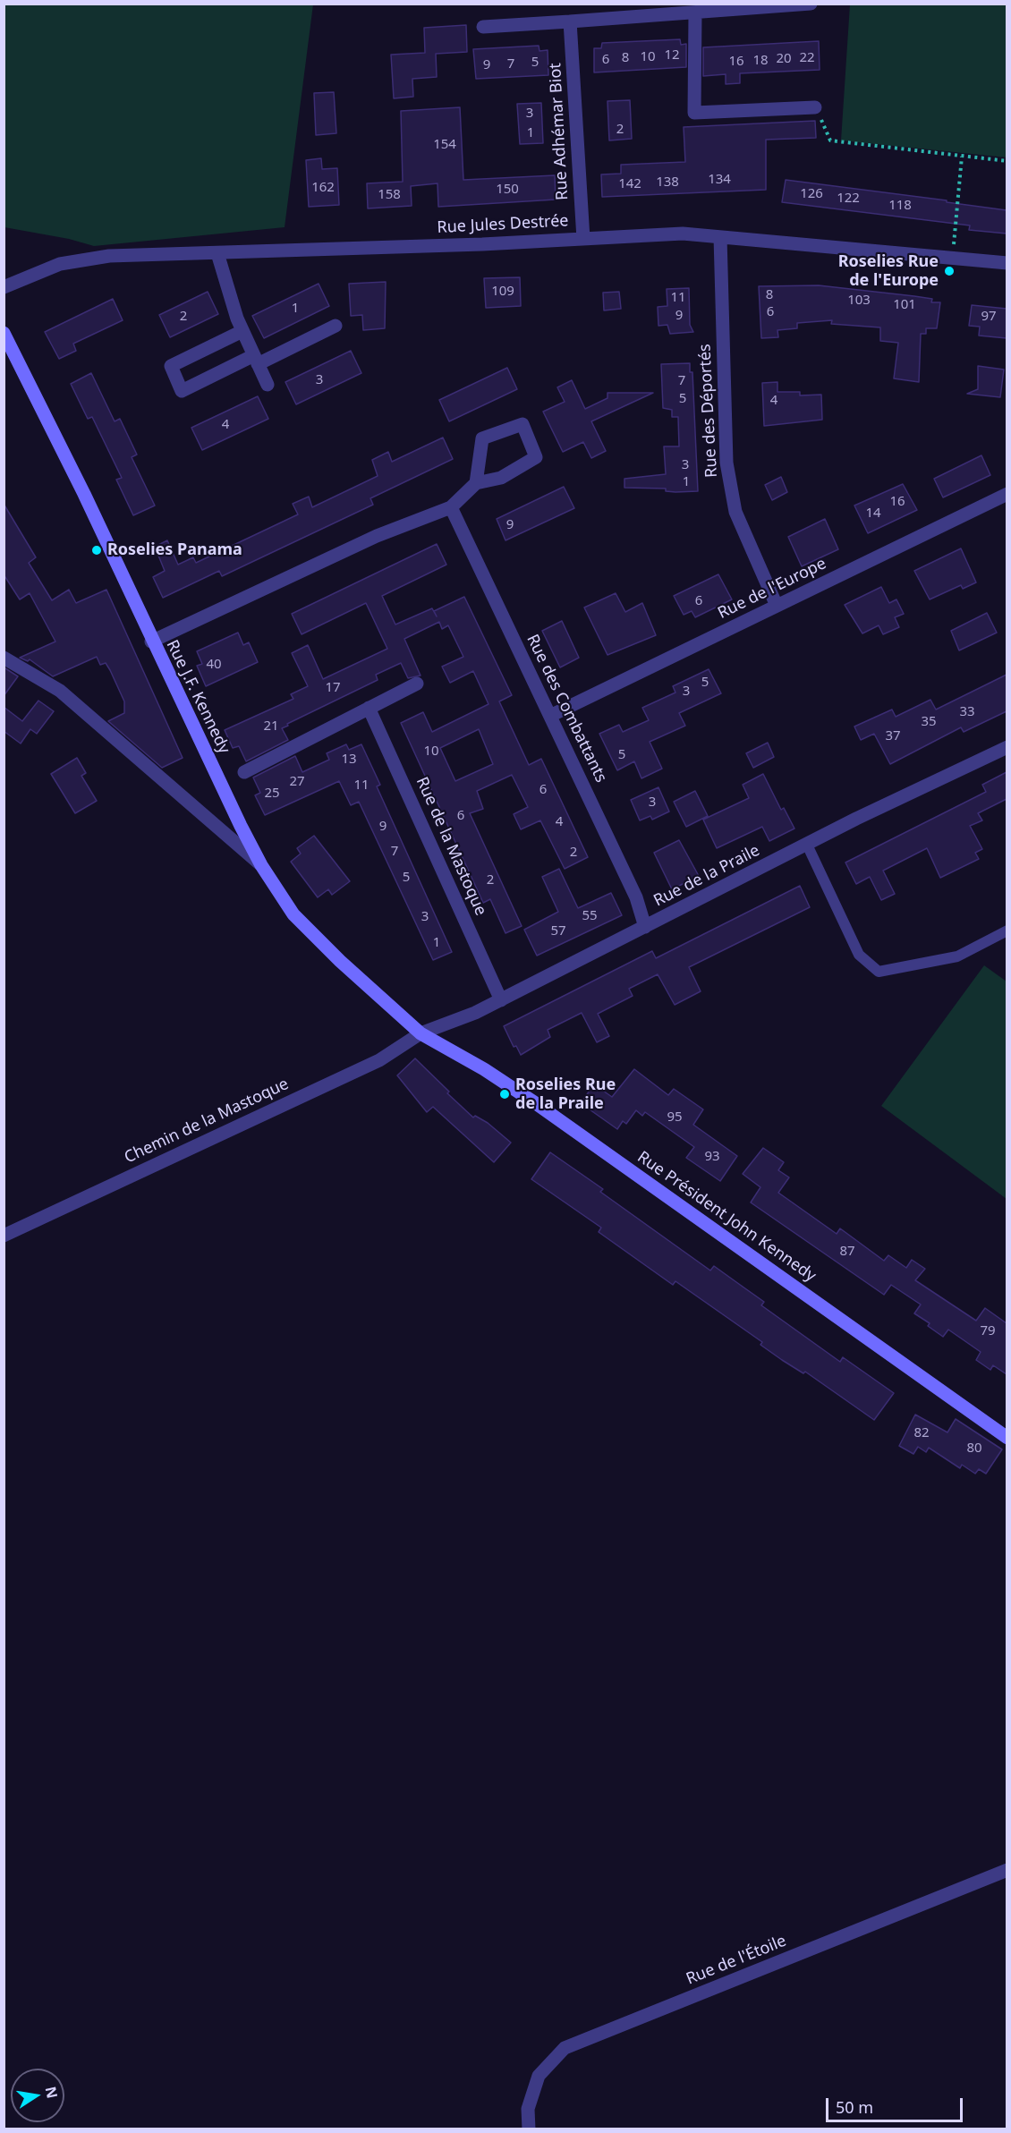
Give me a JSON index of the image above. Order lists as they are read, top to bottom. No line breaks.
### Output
{"streets":{"street":["Rue Adhémar Biot","Rue Jules Destrée","Rue des Déportés","Rue de l'Europe","Rue J.F. Kennedy","Rue des Combattants","Rue de la Mastoque","Rue de la Praile","Chemin de la Mastoque","Rue Président John Kennedy","Rue de l'Étoile"]},"crossings":[["Rue Adhémar Biot","Rue Jules Destrée"],["Rue Jules Destrée","Rue des Déportés"],["Rue des Déportés","Rue de l'Europe"],["Rue de l'Europe","Rue des Combattants"],["Rue J.F. Kennedy","Rue de la Praile"],["Rue J.F. Kennedy","Chemin de la Mastoque"],["Rue J.F. Kennedy","Rue Président John Kennedy"],["Rue des Combattants","Rue de la Praile"],["Rue de la Mastoque","Rue de la Praile"],["Rue de la Praile","Chemin de la Mastoque"],["Rue de la Praile","Rue Président John Kennedy"],["Chemin de la Mastoque","Rue Président John Kennedy"]],"places":["Roselies Rue de l'Europe","Roselies Panama","Roselies Rue de la Praile"],"house_numbers":["12","10","8","22","20","6","18","16","5","7","9","3","2","1","154","134","138","142","162","150","126","158","122","118","109","8","11","103","101","1","6","9","2","97","3","7","5","4","4","3","1","16","14","9","6","40","5","17","3","33","35","21","37","10","5","13","27","11","6","25","3","6","4","9","7","2","5","2","55","3","57","1","95","93","87","79","82","80"],"scale_bar":"50 m","north":"right"}
